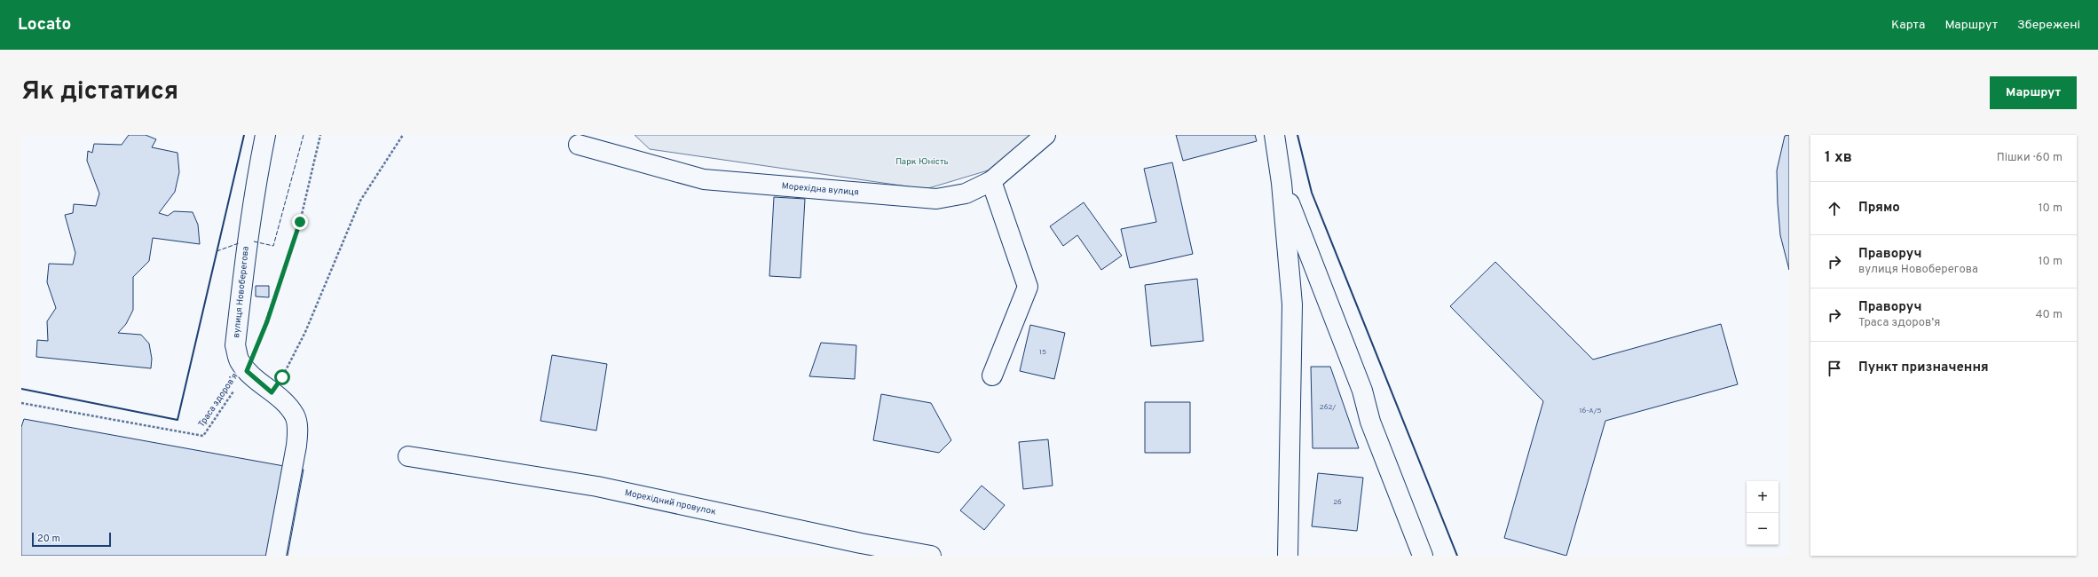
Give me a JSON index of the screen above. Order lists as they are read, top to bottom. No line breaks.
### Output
{"streets":{"street":["Морехідна вулиця","вулиця Новоберегова","Морехідний провулок"],"path":["Траса здоров’я"]},"crossings":[["вулиця Новоберегова","Траса здоров’я"]],"parks":["Парк Юність"],"house_numbers":["15","262/","16-А/5","26"],"scale_bar":"20 m","page":{"header":"Locato","nav":["Карта","Маршрут","Збережені"],"title":"Як дістатися","buttons":"Маршрут","heading":["1 хв","Пішки · 60 m"],"list":[["Прямо","10 m"],["Праворуч","вулиця Новоберегова","10 m"],["Праворуч","Траса здоров’я","40 m"],"Пункт призначення"],"map_buttons":["+","−"],"scale":"20 m"}}
